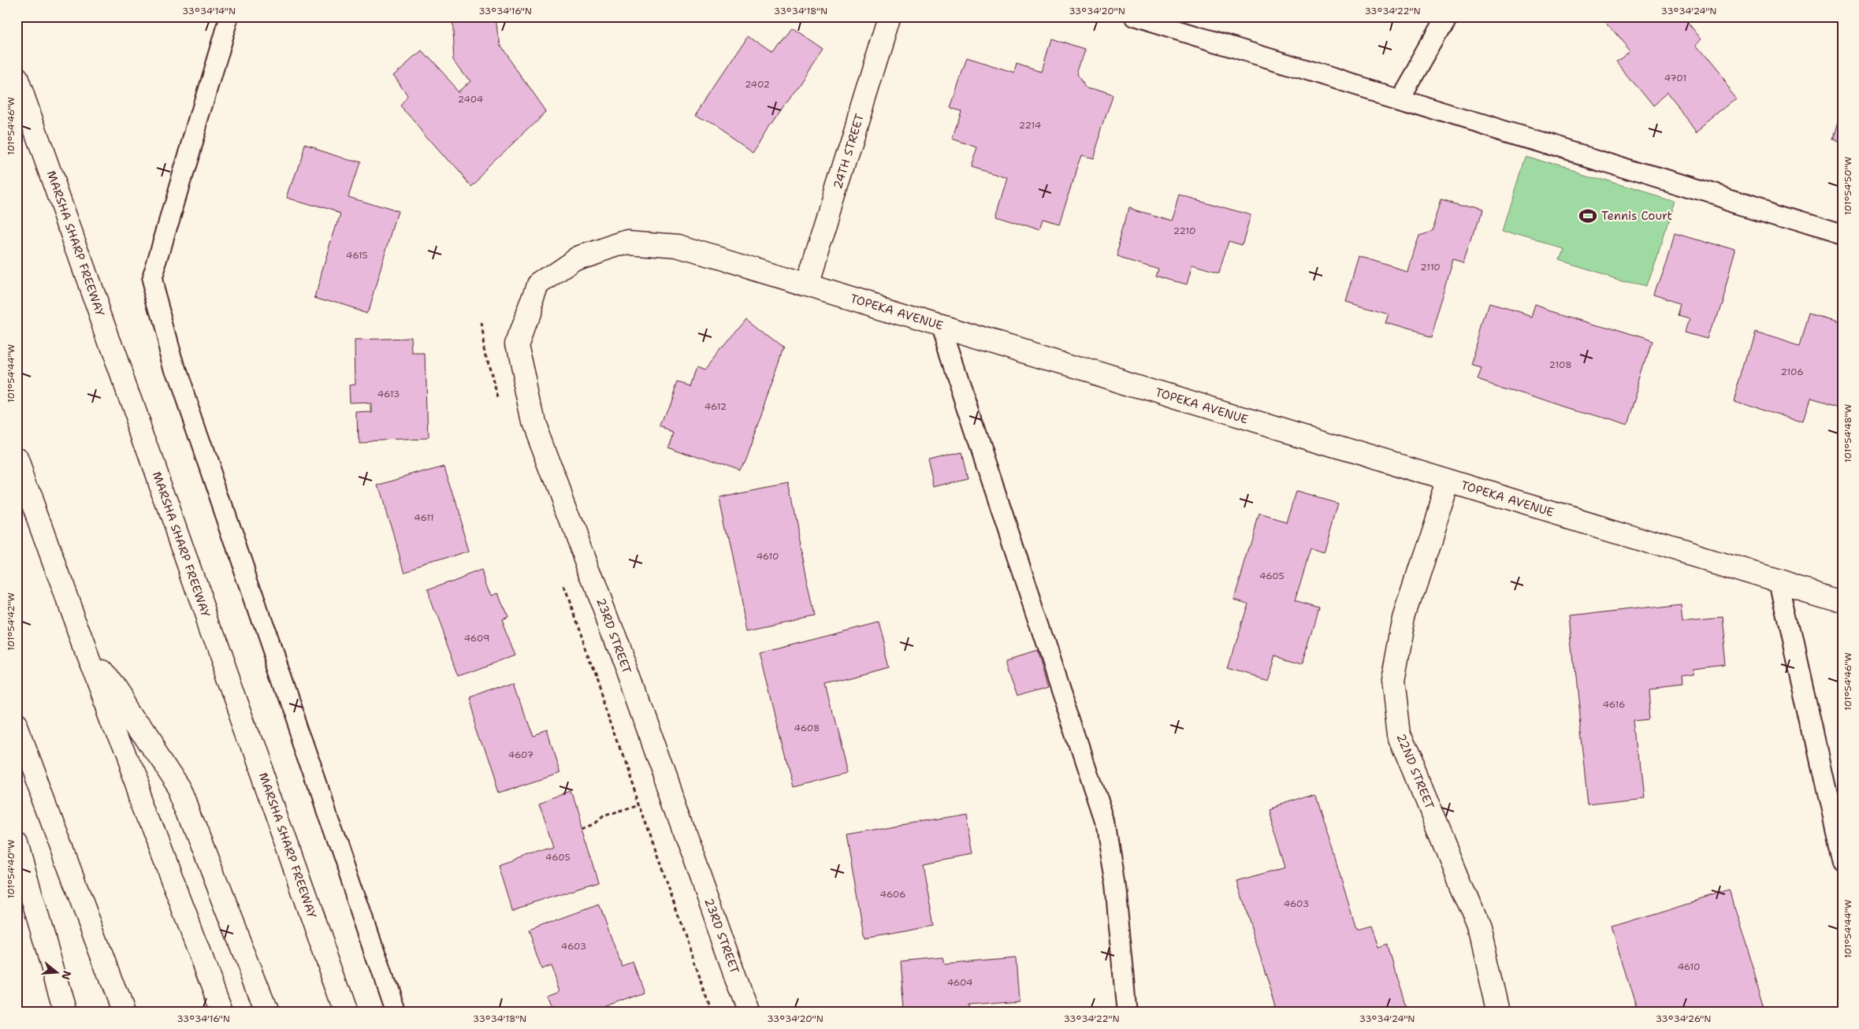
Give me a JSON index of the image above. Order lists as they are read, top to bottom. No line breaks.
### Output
{"streets":{"main road":["24TH STREET","MARSHA SHARP FREEWAY","TOPEKA AVENUE","23RD STREET","22ND STREET"]},"crossings":[["24TH STREET","TOPEKA AVENUE"],["TOPEKA AVENUE","23RD STREET"],["TOPEKA AVENUE","22ND STREET"]],"places":{"sports":["Tennis Court"]},"house_numbers":["4701","2402","2404","2214","2210","4615","2110","2108","2106","4613","4612","4611","4610","4605","4609","4616","4608","4607","4605","4606","4603","4603","4610","4604"],"north":"right","coordinates":["33°34'14\"N","33°34'16\"N","33°34'18\"N","33°34'20\"N","33°34'22\"N","33°34'24\"N","101°54'46\"W","101°54'50\"W","101°54'44\"W","101°54'48\"W","101°54'42\"W","101°54'40\"W","33°34'26\"N"]}
